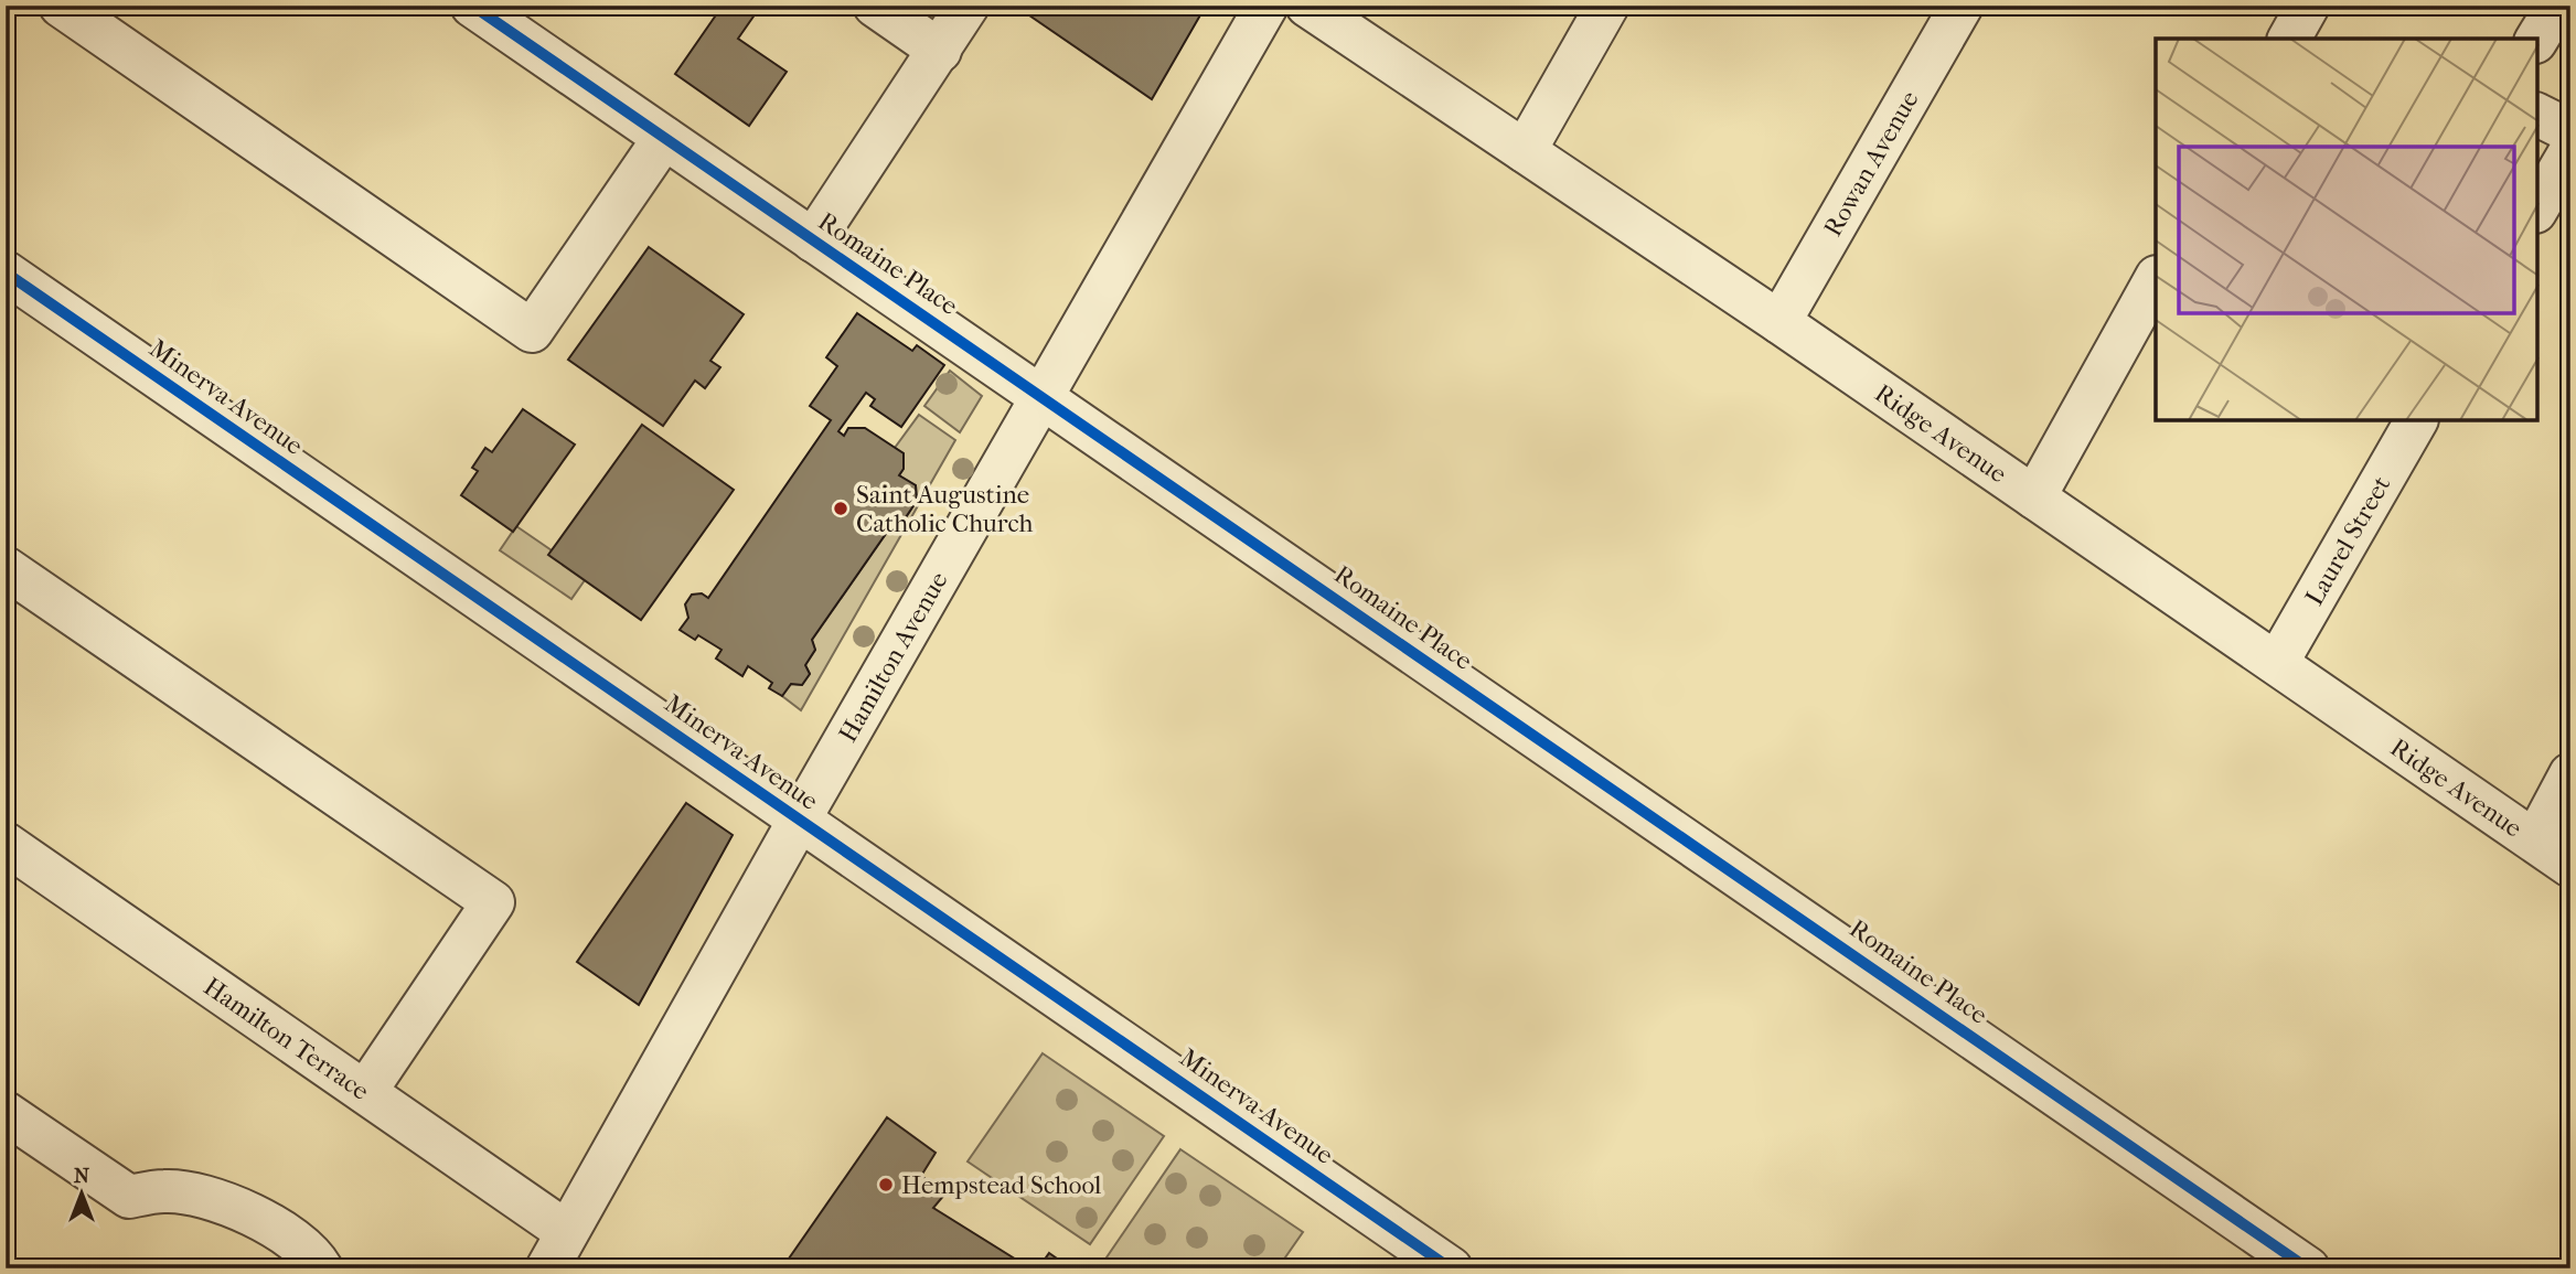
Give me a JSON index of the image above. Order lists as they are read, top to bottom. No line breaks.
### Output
{"streets":{"street":["Rowan Avenue","Romaine Place","Minerva Avenue","Ridge Avenue","Laurel Street","Hamilton Avenue","Hamilton Terrace"]},"crossings":[["Rowan Avenue","Ridge Avenue"],["Romaine Place","Hamilton Avenue"],["Minerva Avenue","Hamilton Avenue"],["Ridge Avenue","Laurel Street"],["Hamilton Avenue","Hamilton Terrace"]],"places":["Saint Augustine Catholic Church","Hempstead School"],"north":"top"}
